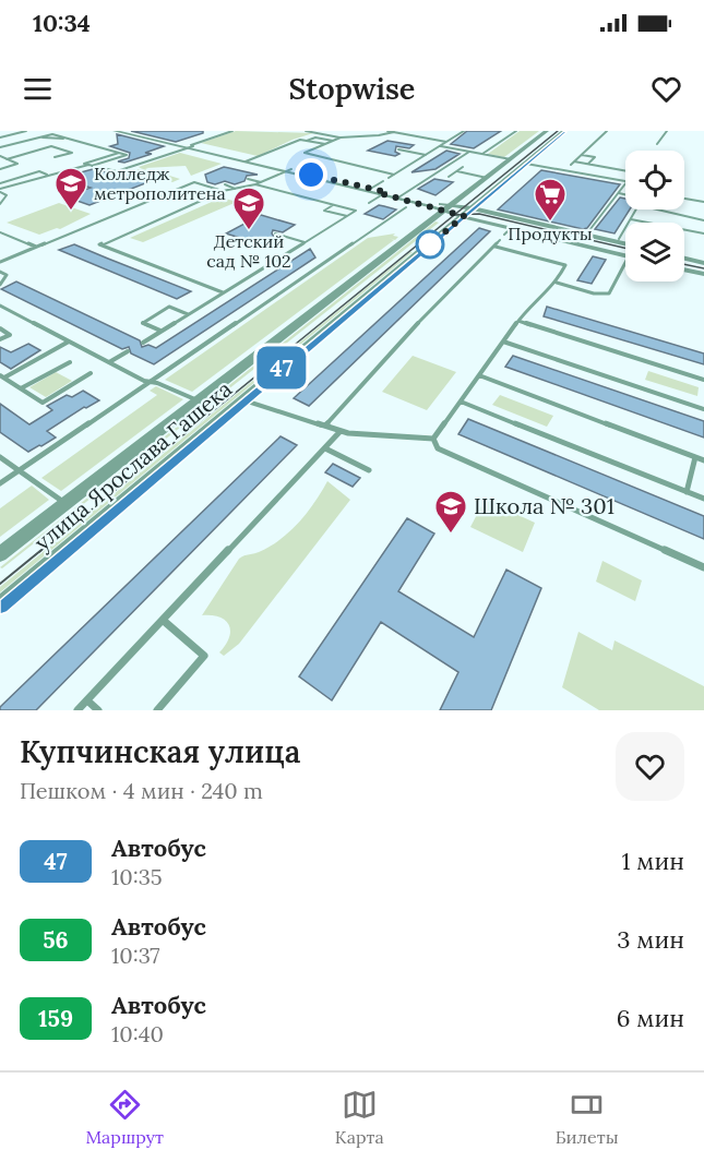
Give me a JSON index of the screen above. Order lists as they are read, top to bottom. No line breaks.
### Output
{"streets":{"street":["улица Ярослава Гашека"]},"places":{"school or university":["Колледж метрополитена","Детский сад № 102","Школа № 301"],"supermarket":["Продукты"]},"lines":["bus line 47"],"page":{"status":"10:34","header":"Stopwise","on_map":"47","heading":["Купчинская улица","Пешком · 4 мин · 240 m"],"list":[{"mark":"47","name":"Автобус","note":"10:35","value":"1 мин"},{"mark":"56","name":"Автобус","note":"10:37","value":"3 мин"},{"mark":"159","name":"Автобус","note":"10:40","value":"6 мин"}],"tabs":["Маршрут","Карта","Билеты"]}}
